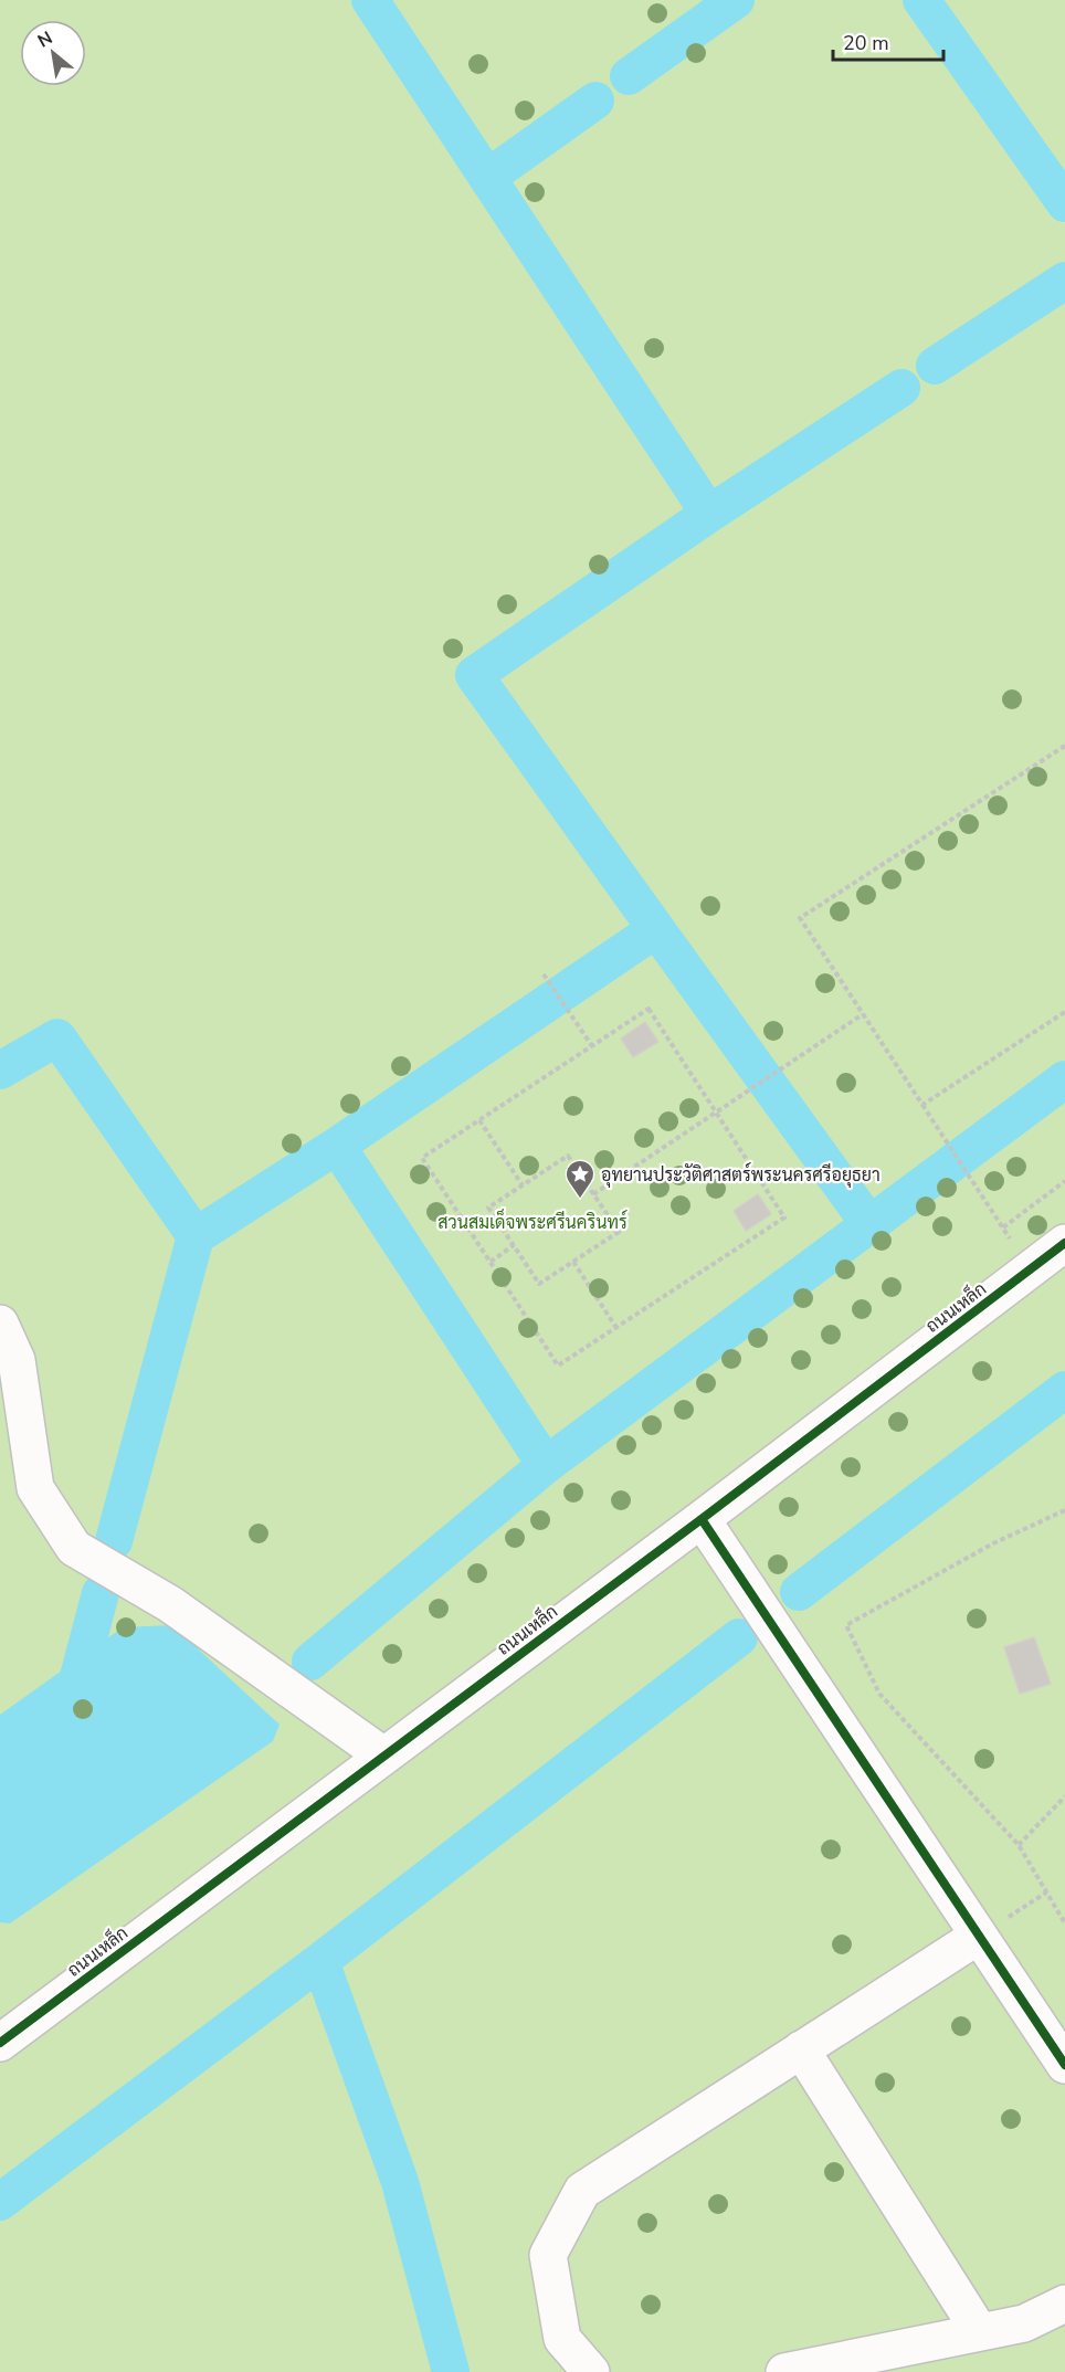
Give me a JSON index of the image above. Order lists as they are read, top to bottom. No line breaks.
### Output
{"streets":{"street":["ถนนเหล็ก"]},"parks":["สวนสมเด็จพระศรีนครินทร์"],"places":{"place":["อุทยานประวัติศาสตร์พระนครศรีอยุธยา"]},"scale_bar":"20 m","north":"top left"}
